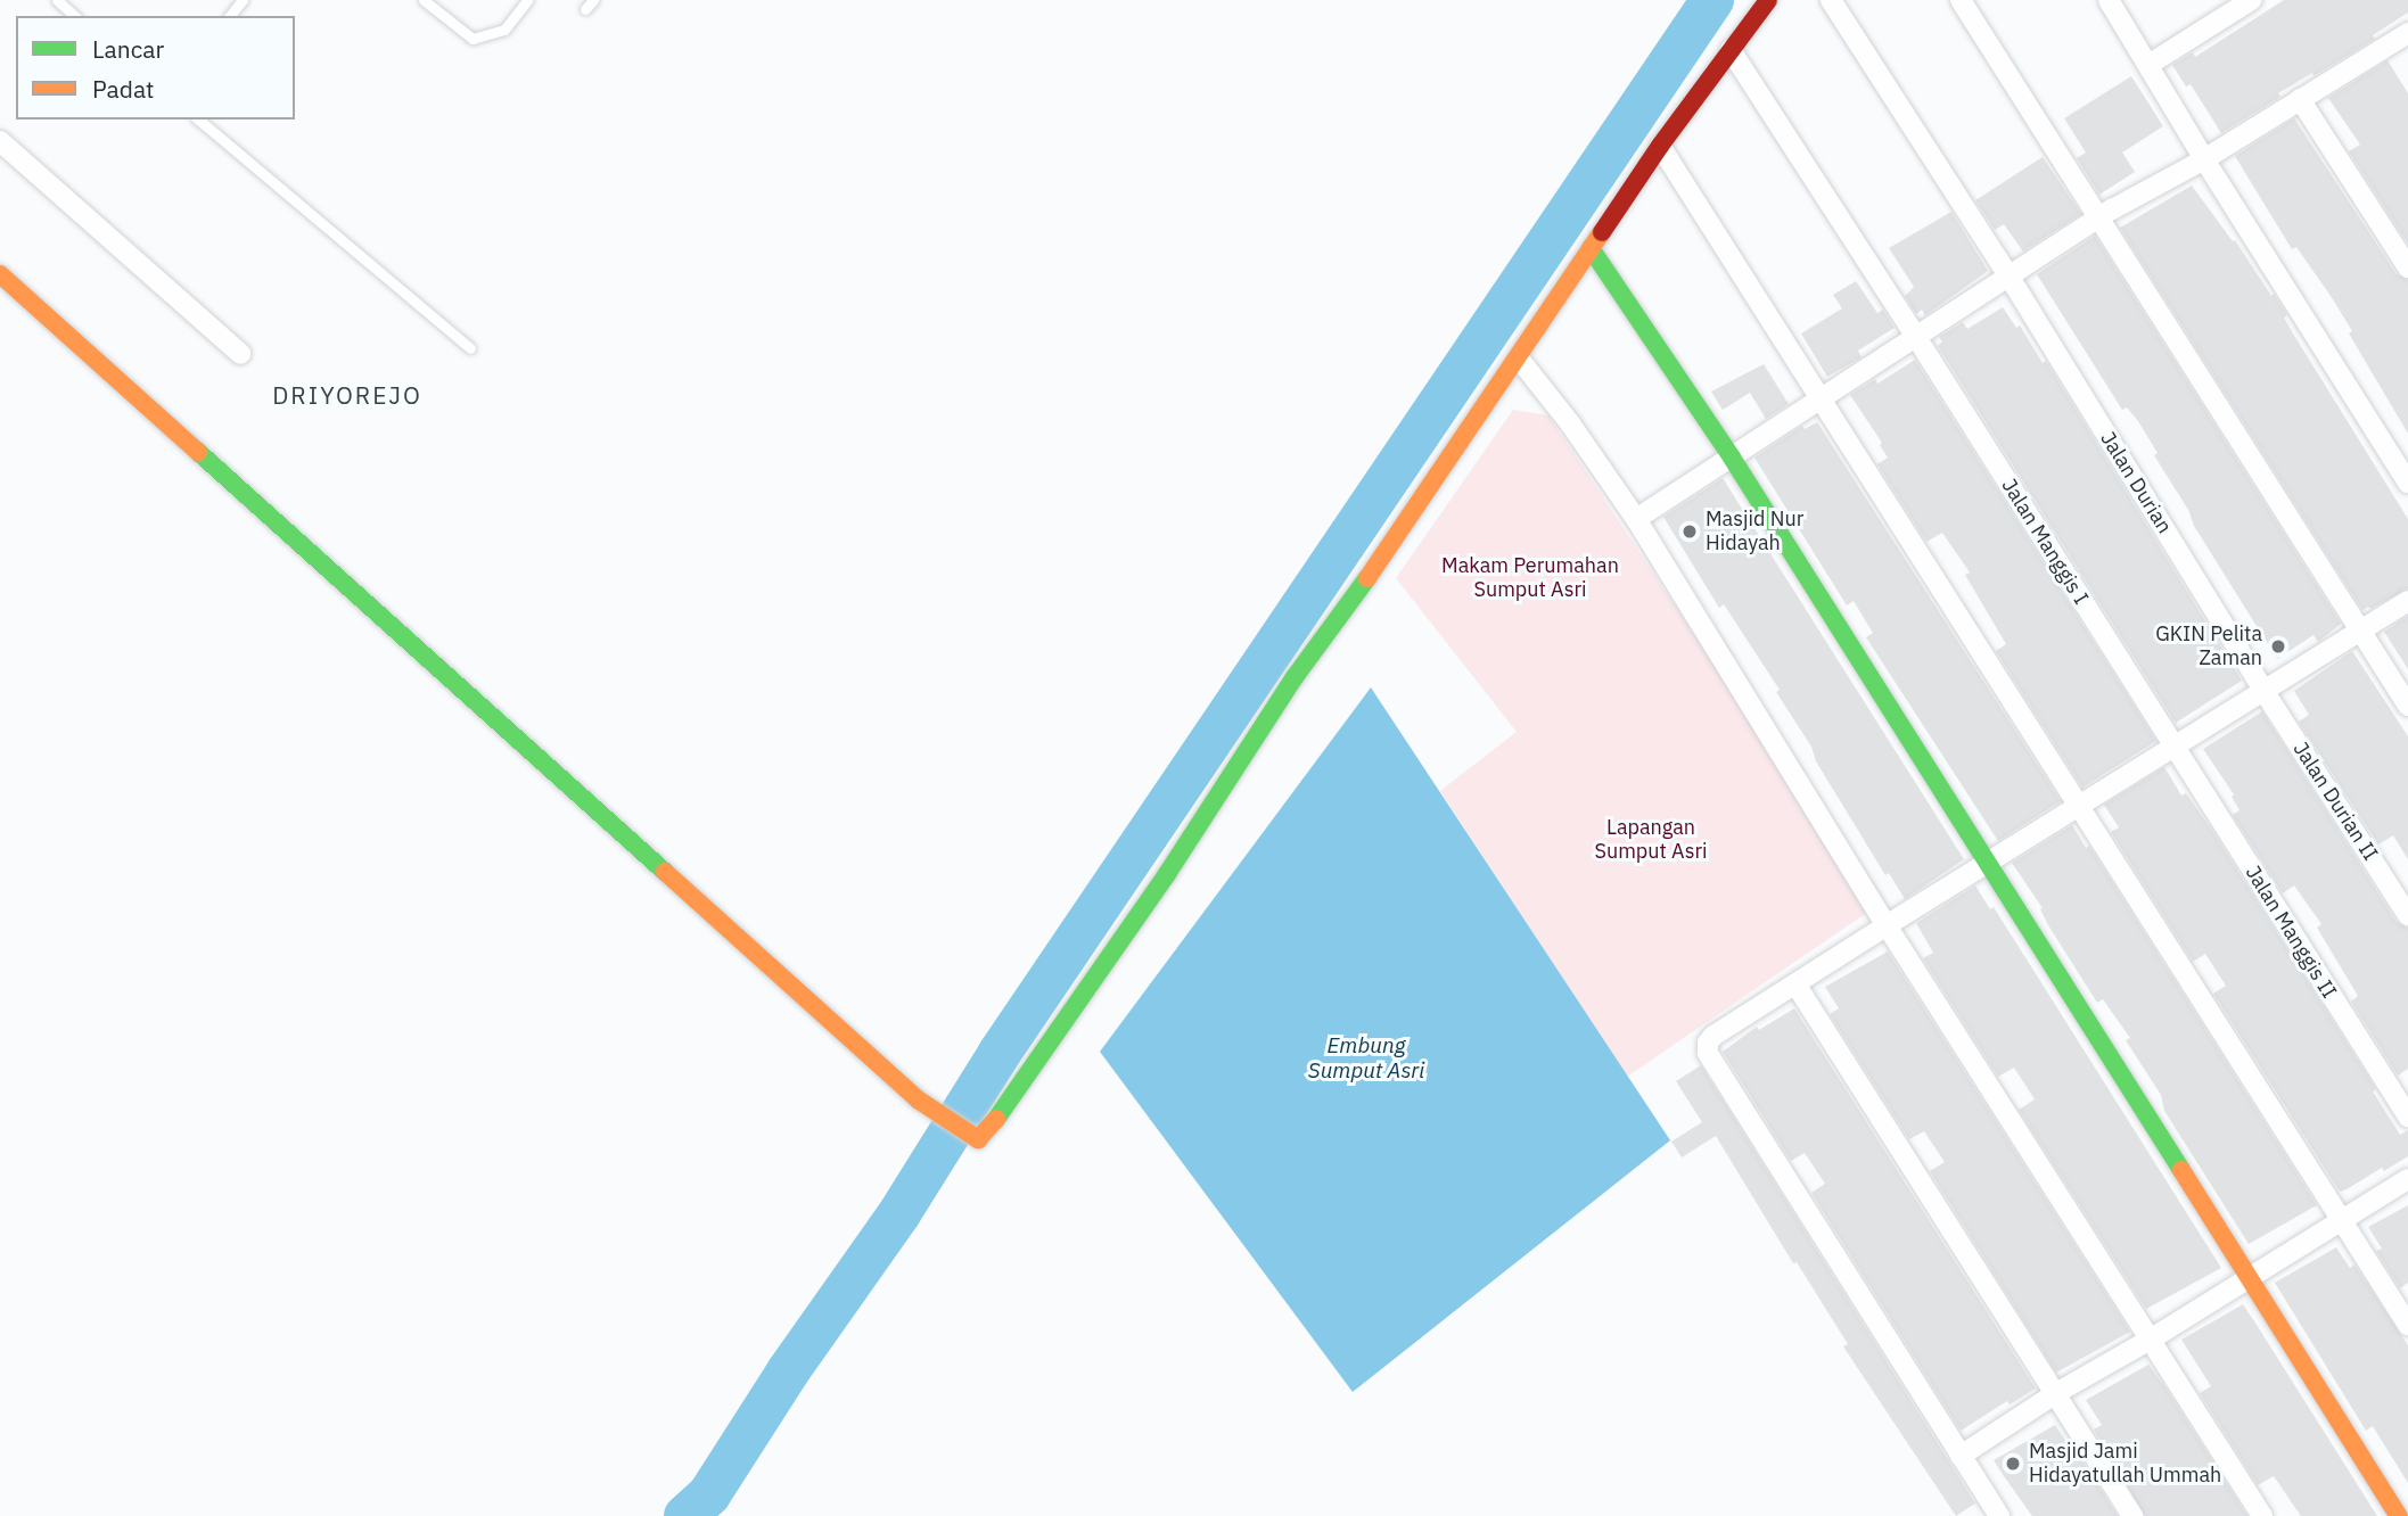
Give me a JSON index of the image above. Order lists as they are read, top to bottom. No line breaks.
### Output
{"streets":{"street":["Jalan Durian","Jalan Manggis I","Jalan Durian II","Jalan Manggis II"]},"crossings":[["Jalan Durian","Jalan Durian II"],["Jalan Manggis I","Jalan Manggis II"]],"districts":["DRIYOREJO"],"water":["Embung Sumput Asri"],"parks":["Makam Perumahan Sumput Asri","Lapangan Sumput Asri"],"places":["Masjid Nur Hidayah","GKIN Pelita Zaman","Masjid Jami Hidayatullah Ummah"],"legend":["Lancar","Padat"]}
